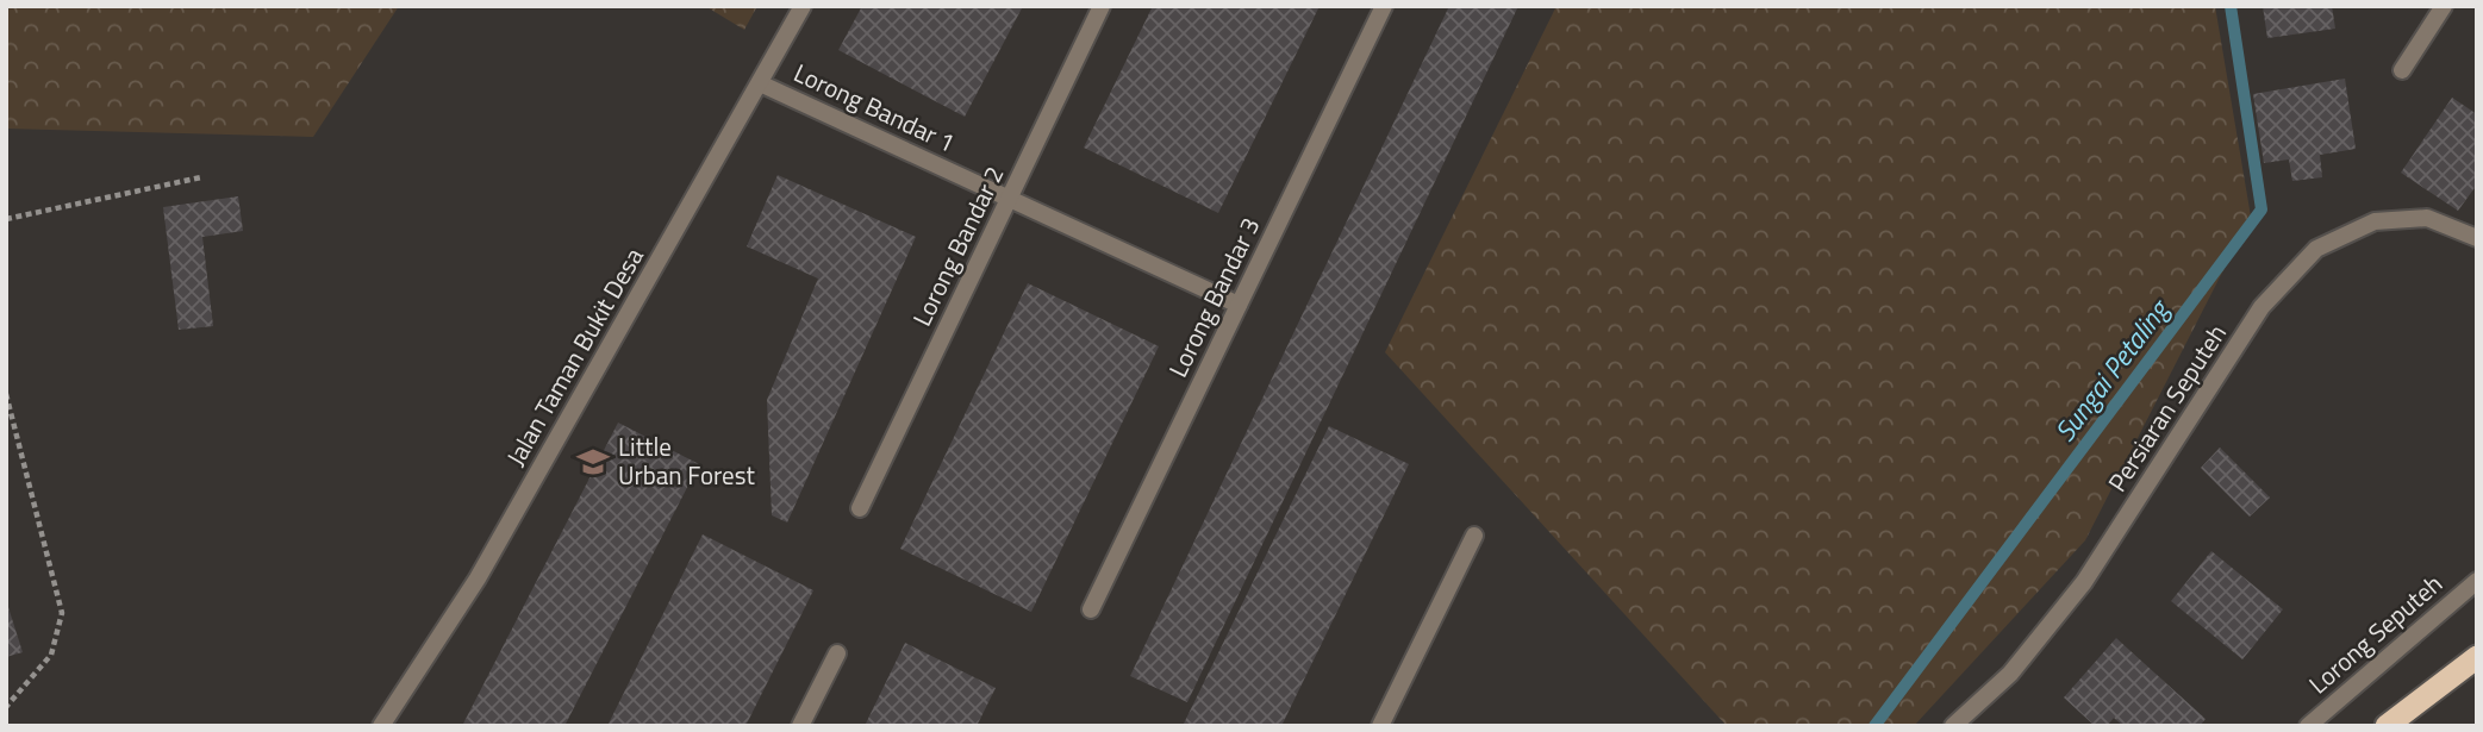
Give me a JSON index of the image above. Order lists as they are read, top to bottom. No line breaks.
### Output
{"streets":{"street":["Lorong Bandar 1","Lorong Bandar 2","Lorong Bandar 3","Jalan Taman Bukit Desa","Persiaran Seputeh","Lorong Seputeh"]},"crossings":[["Lorong Bandar 1","Lorong Bandar 2"],["Lorong Bandar 1","Lorong Bandar 3"],["Lorong Bandar 1","Jalan Taman Bukit Desa"]],"water":["Sungai Petaling"],"places":{"school or university":["Little Urban Forest"]}}
